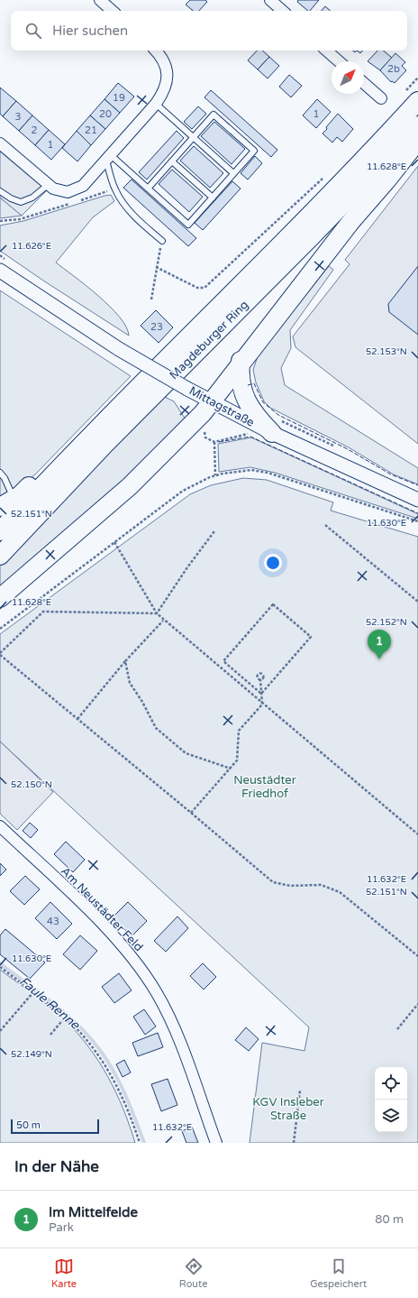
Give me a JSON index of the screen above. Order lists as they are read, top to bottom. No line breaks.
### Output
{"streets":{"highway":["Magdeburger Ring"],"street":["Mittagstraße","Am Neustädter Feld"]},"water":["Faule Renne"],"parks":["Neustädter Friedhof","KGV Insleber Straße"],"house_numbers":["2b","19","20","1","3","2","21","1","23","43"],"scale_bar":"50 m","north":"top right","page":{"search":"Hier suchen","pins":"1","scale":"50 m","heading":"In der Nähe","list":[{"mark":"1","name":"Im Mittelfelde","note":"Park","value":"80 m"}],"nav":["Karte","Route","Gespeichert"]},"coordinates":["11.628°E","11.626°E","52.153°N","52.151°N","11.630°E","52.152°N","52.150°N","11.632°E","52.149°N"]}
